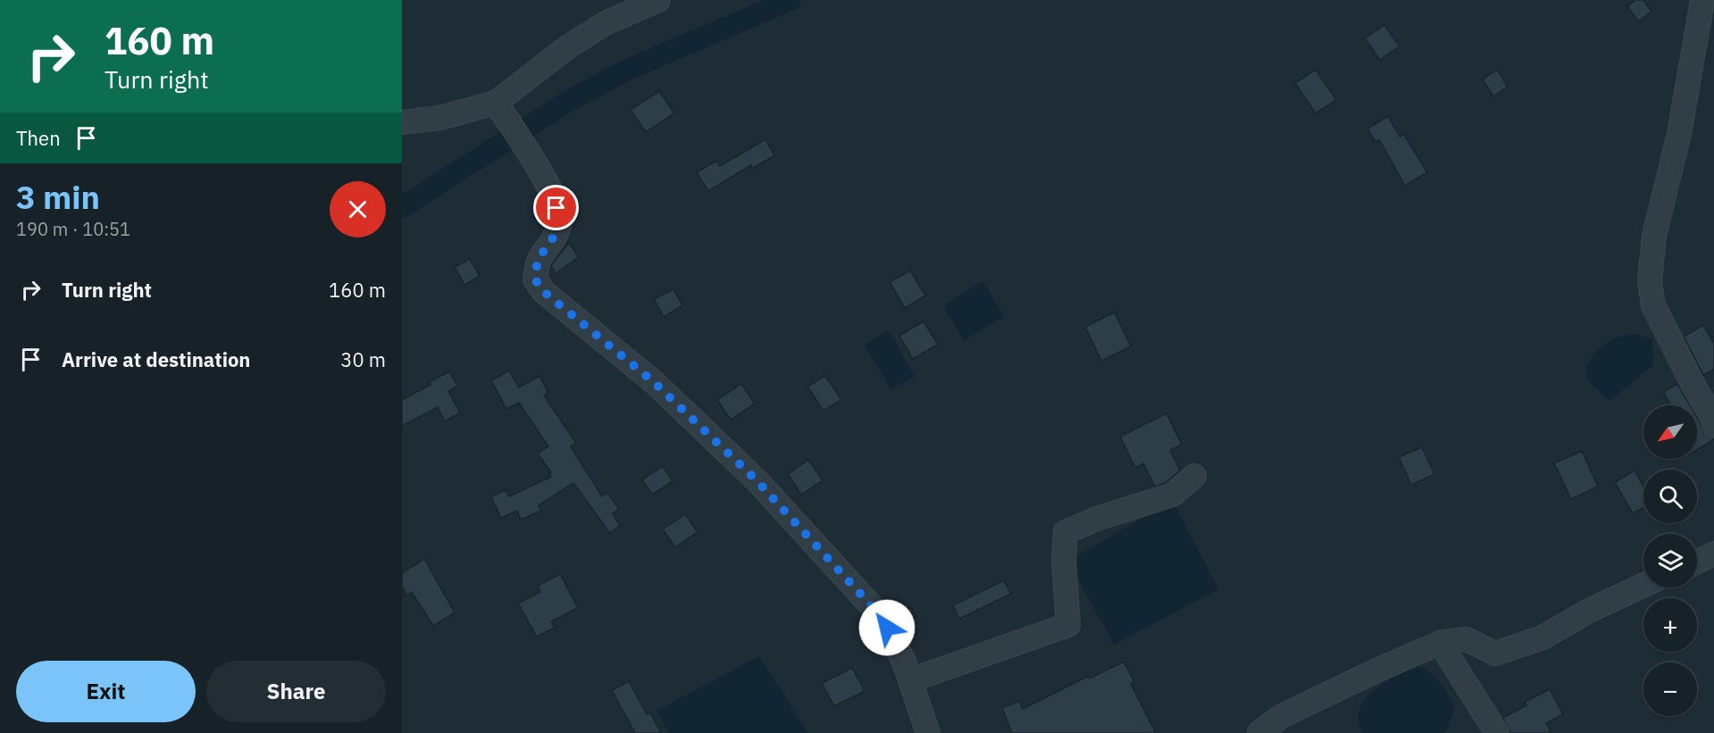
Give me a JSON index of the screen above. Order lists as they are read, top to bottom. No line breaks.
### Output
{"north":"bottom left","page":{"turn":["160 m","Turn right"],"then":"Then","heading":["3 min","190 m · 10:51"],"list":[{"name":"Turn right","value":"160 m"},{"name":"Arrive at destination","value":"30 m"}],"map_buttons":["+","−"],"buttons":["Exit","Share"]}}
